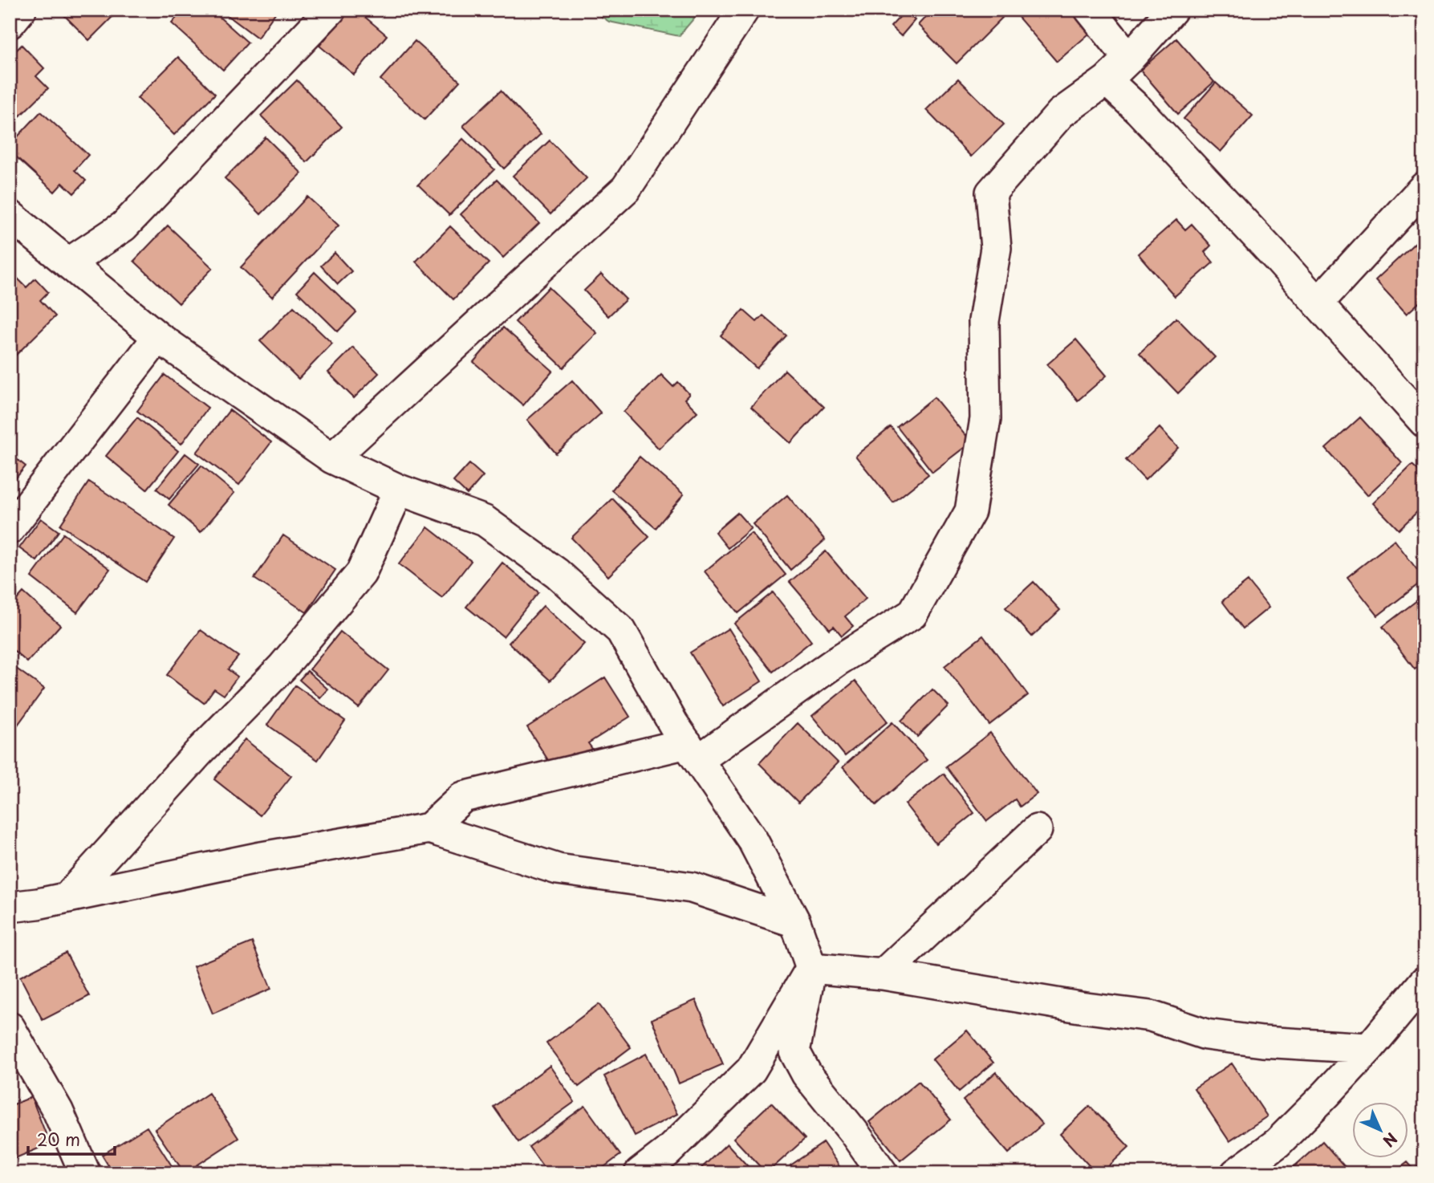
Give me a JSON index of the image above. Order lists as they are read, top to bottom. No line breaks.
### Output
{"scale_bar":"20 m","north":"bottom right"}
